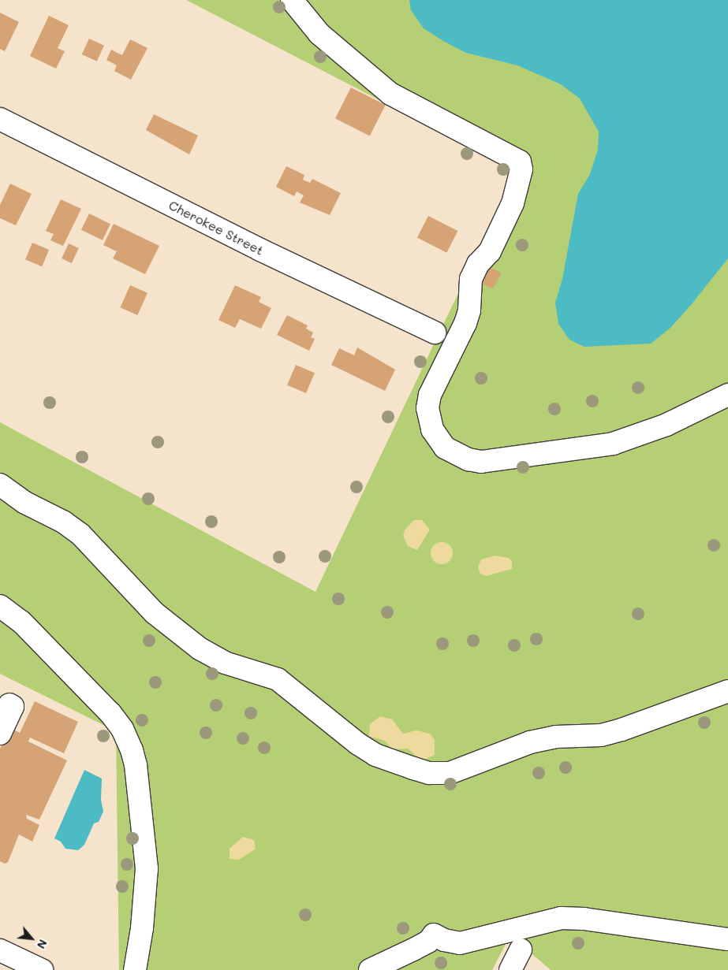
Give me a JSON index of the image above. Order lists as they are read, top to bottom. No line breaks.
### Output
{"streets":{"street":["Cherokee Street"]},"north":"bottom right"}
